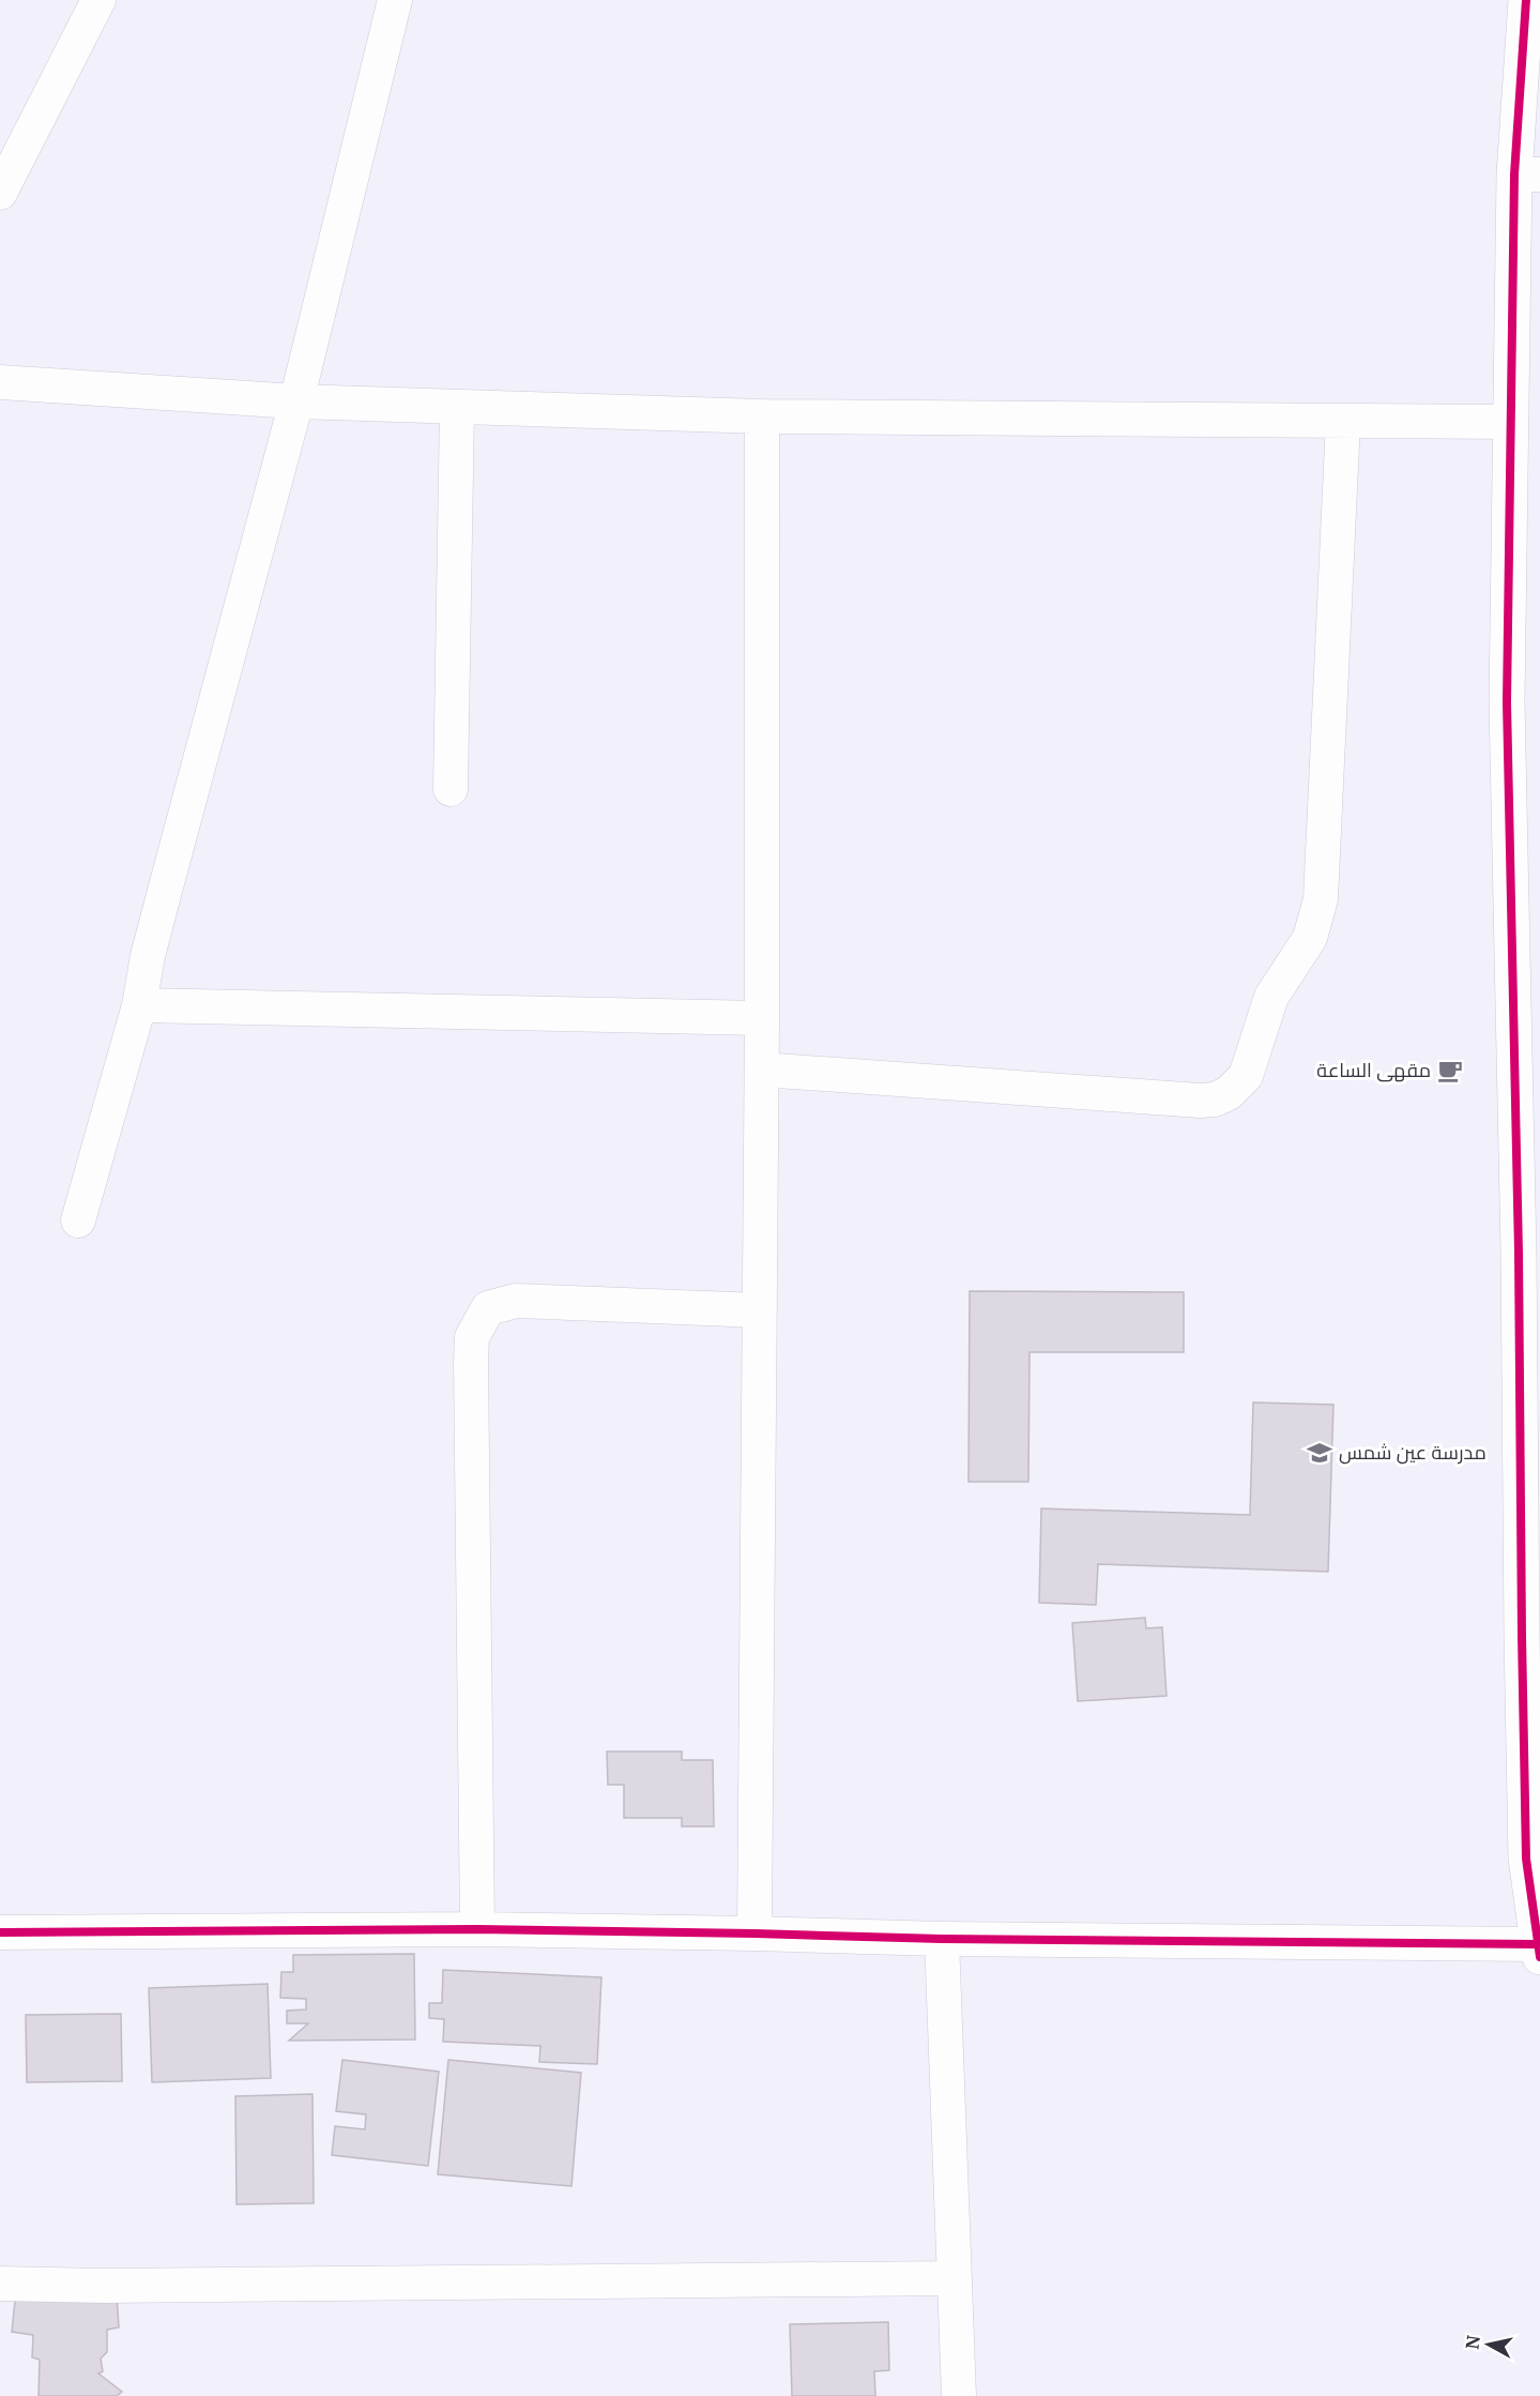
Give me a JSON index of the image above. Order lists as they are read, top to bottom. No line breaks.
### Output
{"places":{"cafe":["مقهى الساعة"],"school or university":["مدرسة عين شمس"]},"north":"left"}
